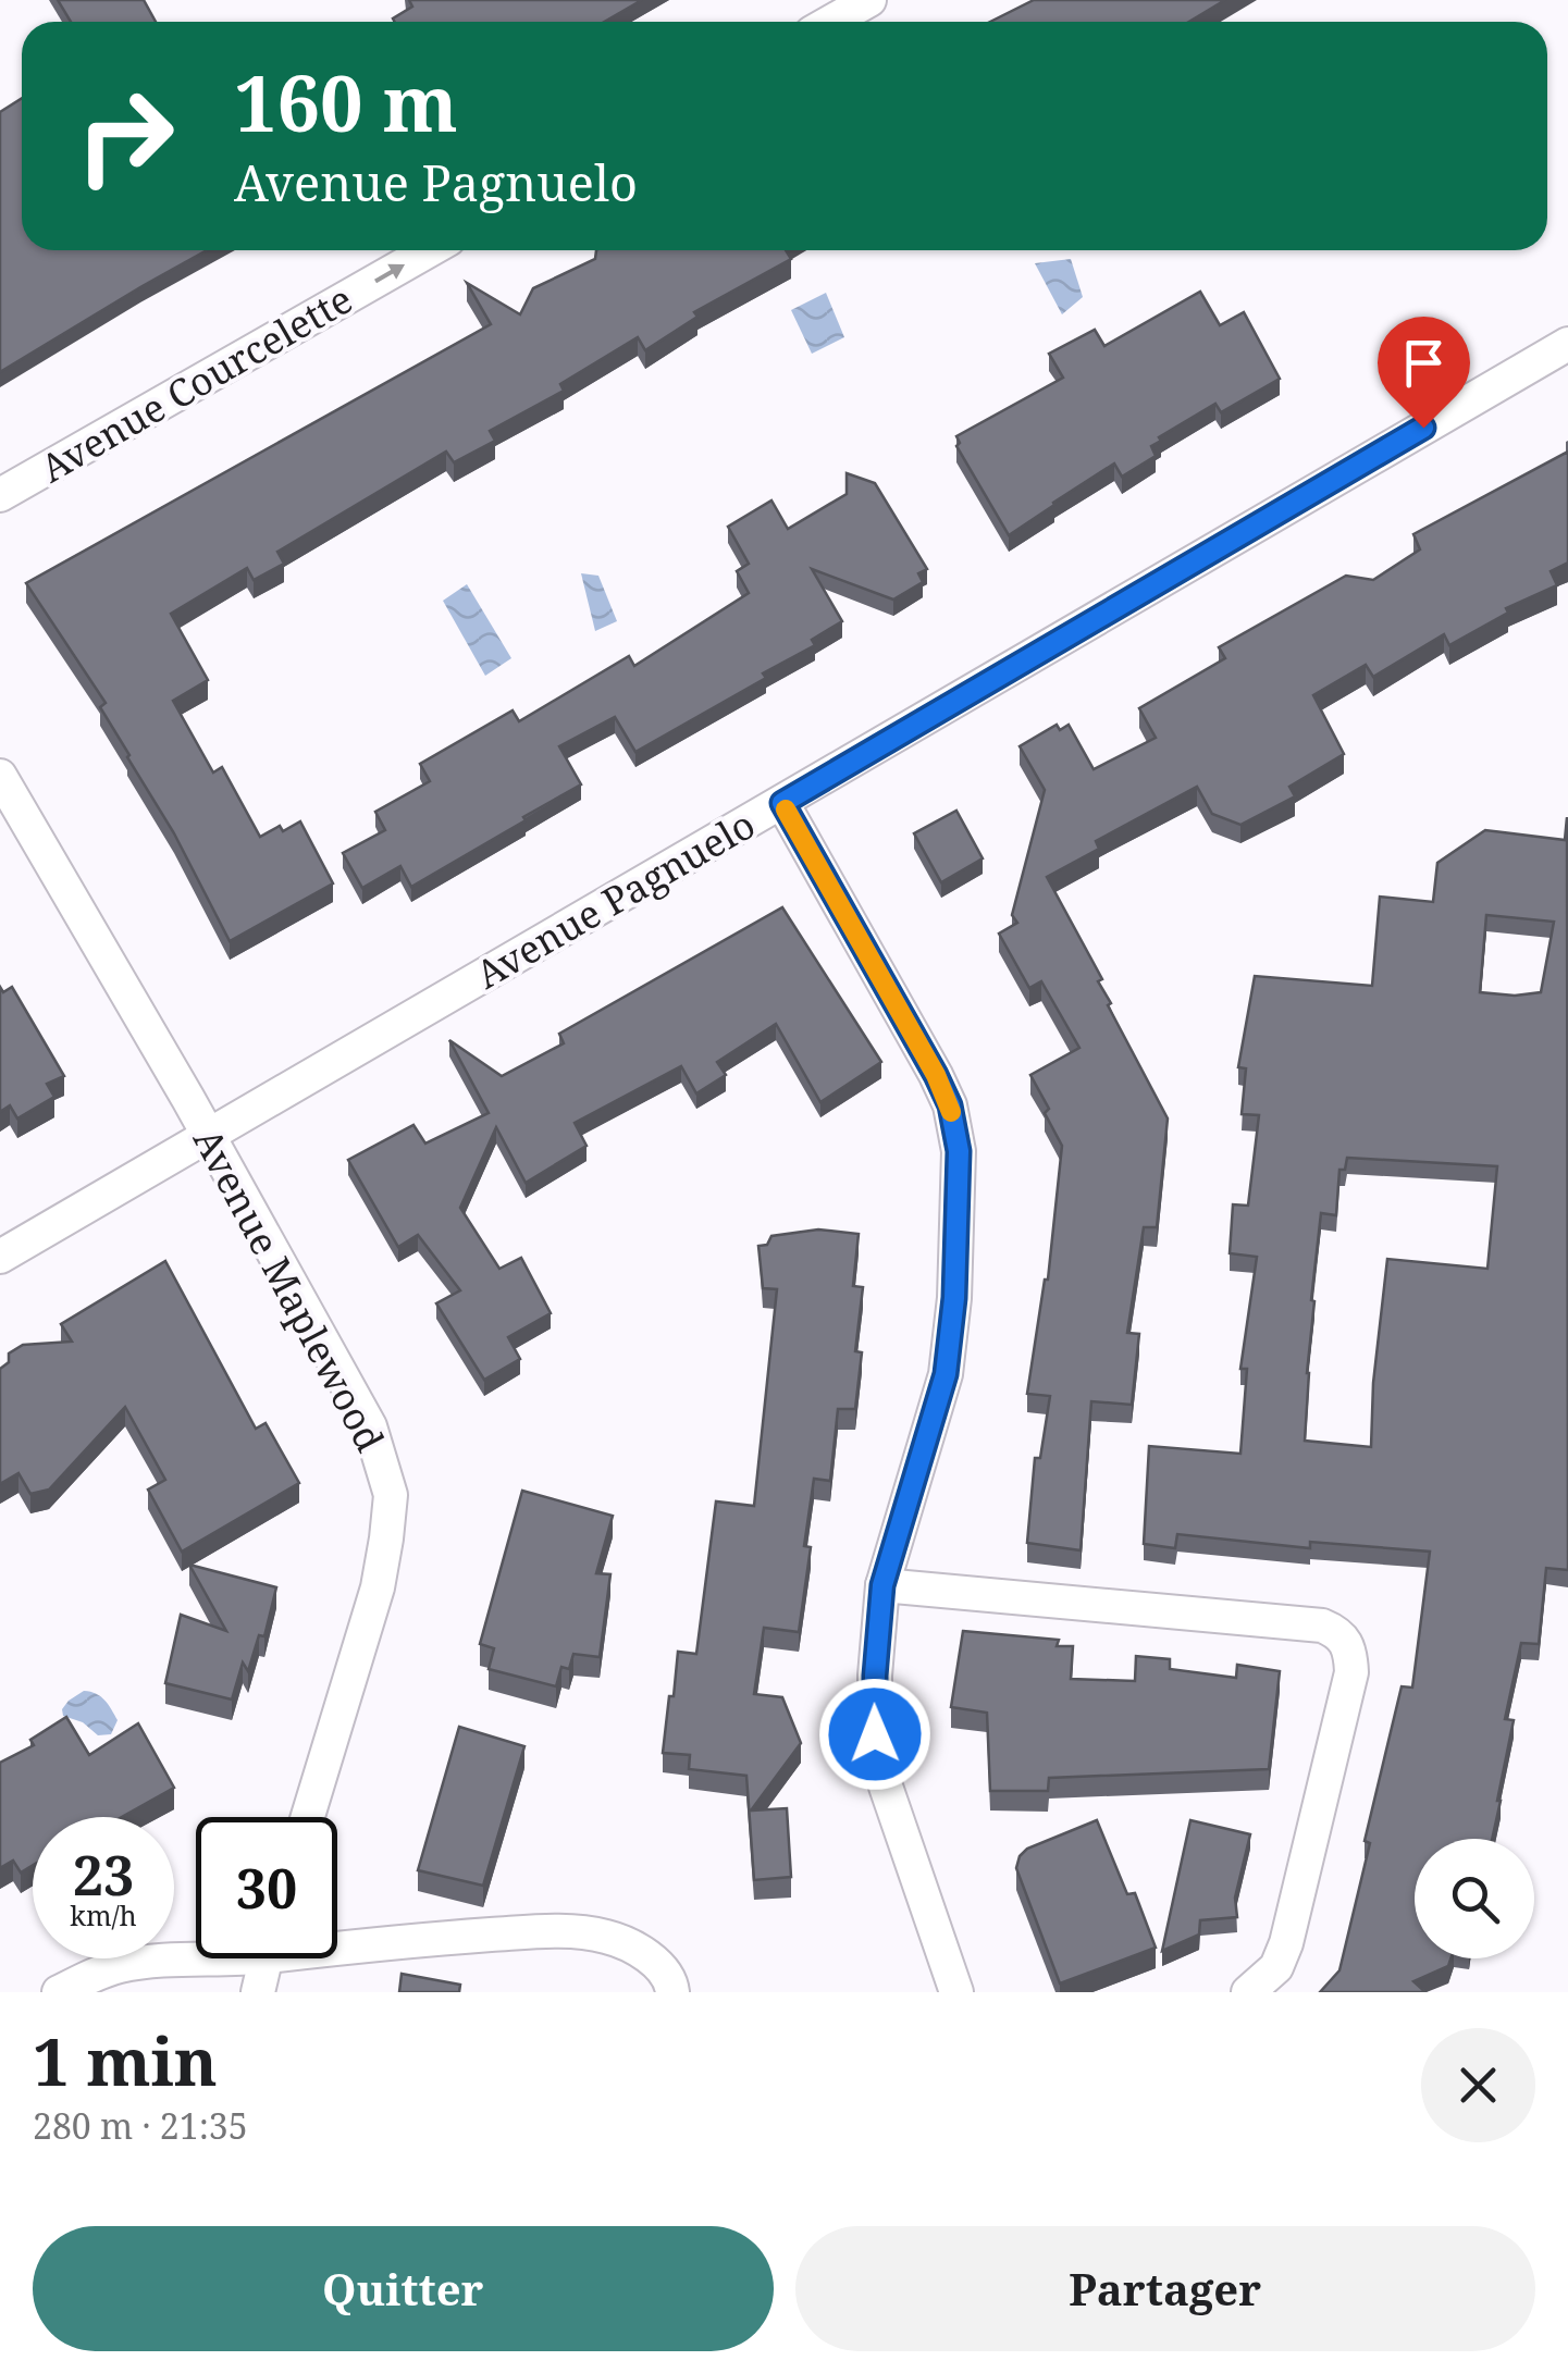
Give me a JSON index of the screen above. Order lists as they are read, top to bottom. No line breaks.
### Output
{"streets":{"street":["Avenue Courcelette","Avenue Pagnuelo","Avenue Maplewood"]},"crossings":[["Avenue Pagnuelo","Avenue Maplewood"]],"one_way":["Avenue Courcelette"],"page":{"turn":["160 m","Avenue Pagnuelo"],"speed":"23 km/h","limit":"30","heading":["1 min","280 m · 21:35"],"buttons":["Quitter","Partager"]}}
